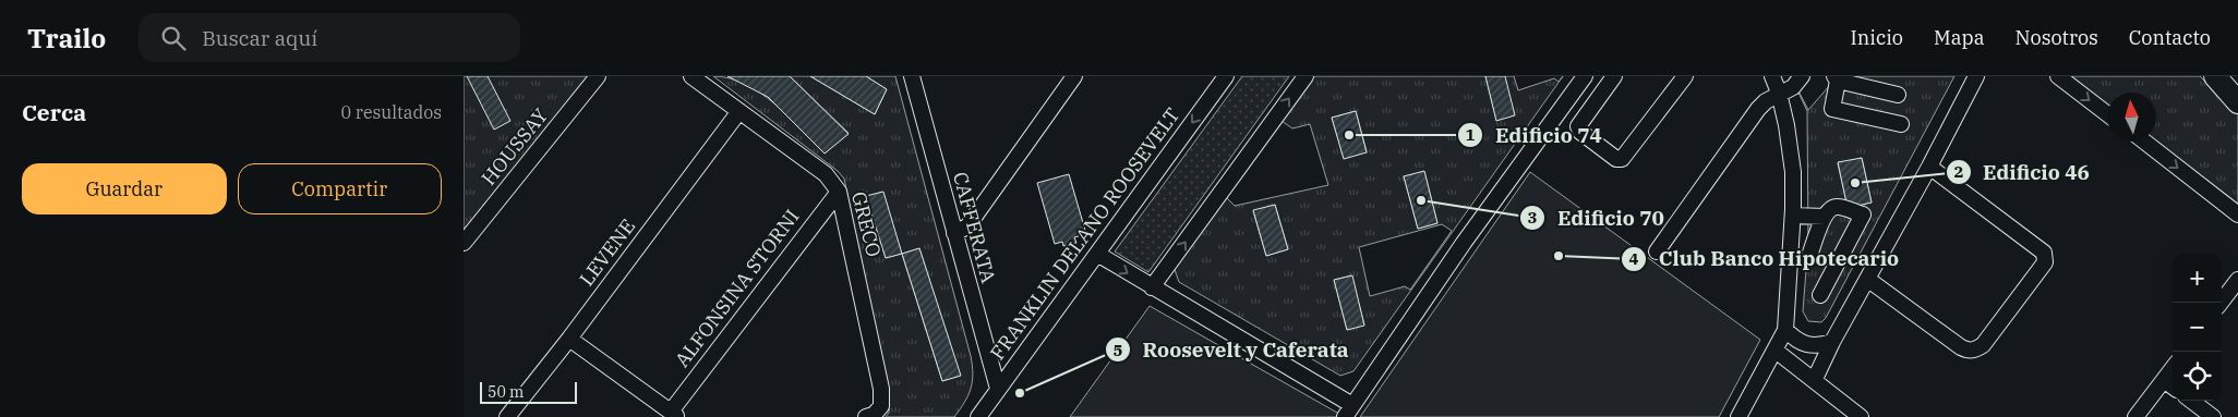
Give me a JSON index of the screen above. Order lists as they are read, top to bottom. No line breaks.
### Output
{"streets":{"street":["HOUSSAY","GRECO","CAFFERATA","FRANKLIN DELANO ROOSEVELT","LEVENE","ALFONSINA STORNI"]},"crossings":[["GRECO","LEVENE"],["GRECO","ALFONSINA STORNI"],["CAFFERATA","FRANKLIN DELANO ROOSEVELT"]],"places":["Edificio 74","Edificio 46","Edificio 70","Club Banco Hipotecario","Roosevelt y Caferata"],"scale_bar":"50 m","north":"top","page":{"header":"Trailo","search":"Buscar aquí","nav":["Inicio","Mapa","Nosotros","Contacto"],"heading":["Cerca","0 resultados"],"buttons":["Guardar","Compartir"],"map_buttons":["+","−"],"scale":"50 m"}}
